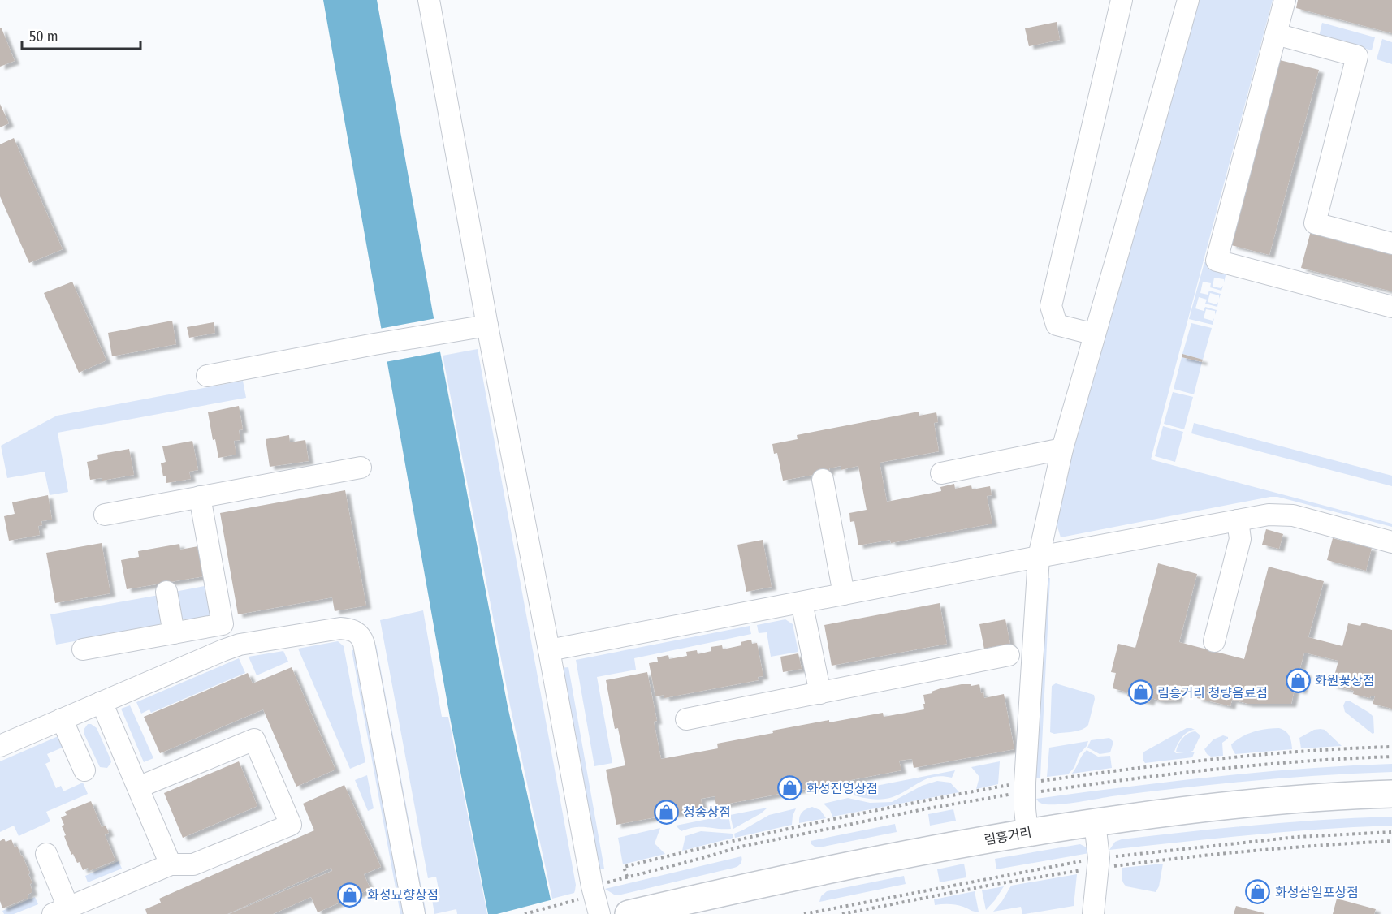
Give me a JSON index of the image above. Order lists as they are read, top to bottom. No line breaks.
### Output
{"streets":{"main road":["림흥거리"]},"places":{"shop":["화원꽃상점","림흥거리 청량음료점","화성진영상점","청송상점","화성삼일포상점","화성묘향상점"]},"scale_bar":"50 m"}
